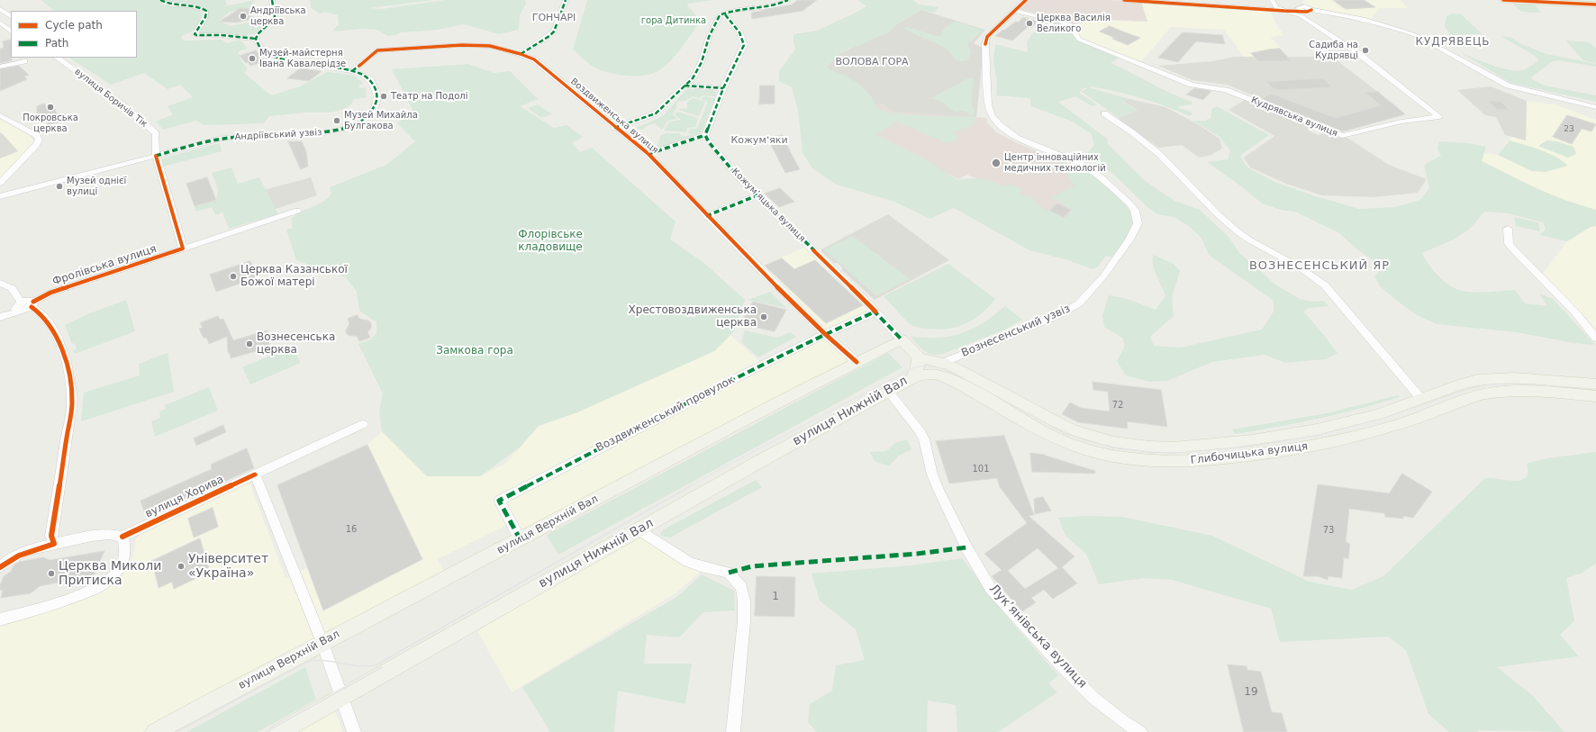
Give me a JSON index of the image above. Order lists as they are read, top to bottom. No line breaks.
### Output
{"streets":{"main road":["вулиця Нижній Вал","Глибочицька вулиця","вулиця Верхній Вал"],"street":["вулиця Боричів Тік","Воздвиженська вулиця","Кудрявська вулиця","Андріївський узвіз","Кожумʼяцька вулиця","Фролівська вулиця","Вознесенський узвіз","Воздвиженський провулок","вулиця Хорива","Лукʼянівська вулиця"]},"crossings":[["вулиця Боричів Тік","Андріївський узвіз"],["вулиця Боричів Тік","Фролівська вулиця"],["Воздвиженська вулиця","Андріївський узвіз"],["Воздвиженська вулиця","Воздвиженський провулок"],["Воздвиженська вулиця","вулиця Верхній Вал"],["Кудрявська вулиця","Вознесенський узвіз"],["Кожумʼяцька вулиця","Воздвиженський провулок"],["Кожумʼяцька вулиця","вулиця Верхній Вал"],["Вознесенський узвіз","Глибочицька вулиця"],["вулиця Нижній Вал","Глибочицька вулиця"],["вулиця Нижній Вал","Лукʼянівська вулиця"],["Воздвиженський провулок","вулиця Верхній Вал"]],"districts":["ГОНЧАРІ","КУДРЯВЕЦЬ","ВОЛОВА ГОРА","Кожумʼяки","ВОЗНЕСЕНСЬКИЙ ЯР"],"parks":["гора Дитинка","Флорівське кладовище","Замкова гора"],"places":["Андріївська церква","Церква Василія Великого","Садиба на Кудрявці","Музей-майстерня Івана Кавалерідзе","Театр на Подолі","Покровська церква","Музей Михайла Булгакова","Центр інноваційних медичних технологій","Музей однієї вулиці","Церква Казанської Божої матері","Хрестовоздвиженська церква","Вознесенська церква","Університет «Україна»","Церква Миколи Притиска"],"house_numbers":["23","72","101","16","73","1","19"],"legend":["Cycle path","Path"]}
